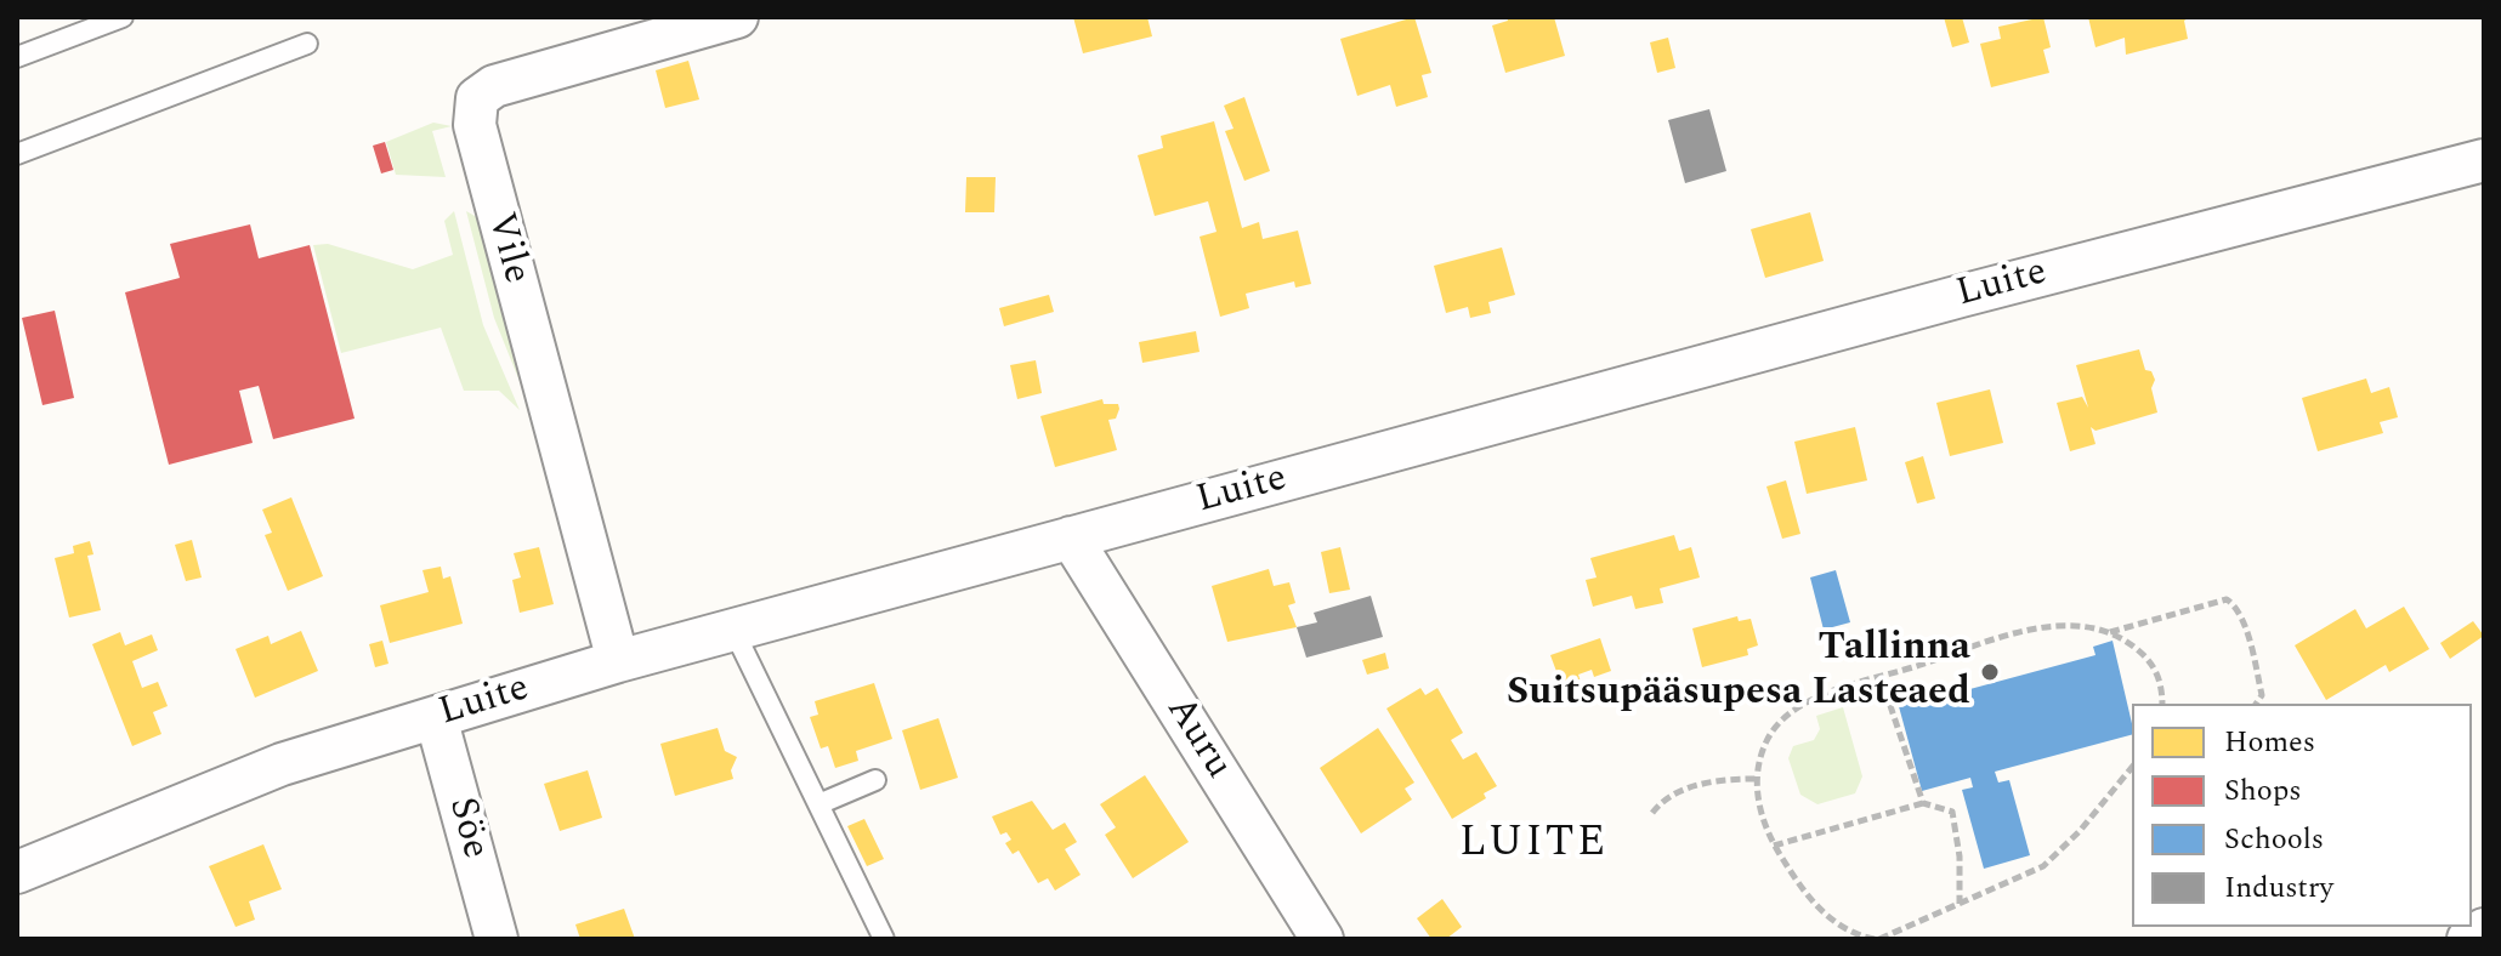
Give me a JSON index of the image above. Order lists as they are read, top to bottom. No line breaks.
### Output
{"streets":{"street":["Vile","Luite","Auru","Söe"]},"crossings":[["Vile","Luite"],["Luite","Auru"],["Luite","Söe"]],"districts":["LUITE"],"places":["Tallinna Suitsupääsupesa Lasteaed"],"legend":["Homes","Shops","Schools","Industry"]}
